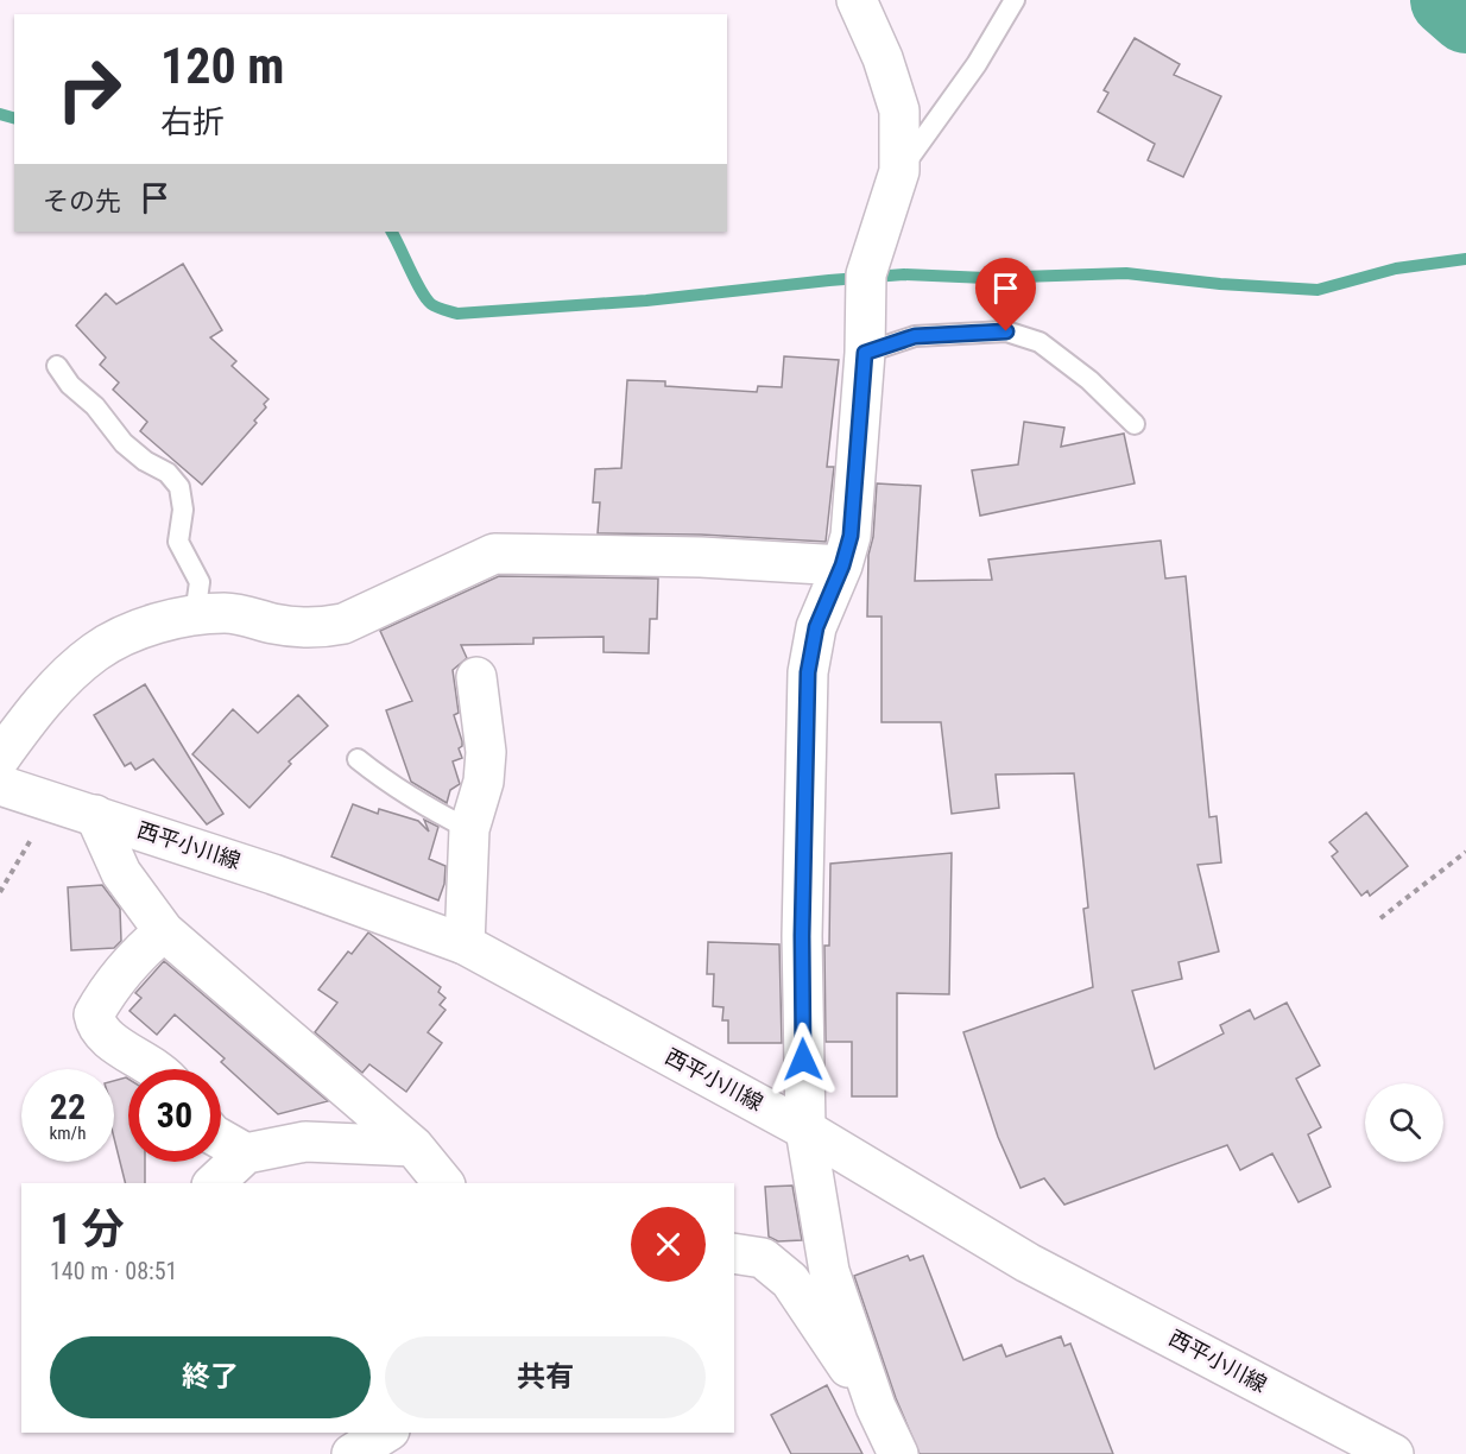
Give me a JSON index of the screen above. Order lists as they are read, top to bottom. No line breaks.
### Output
{"streets":{"street":["西平小川線"]},"page":{"turn":["120 m","右折"],"then":"その先","speed":"22 km/h","limit":"30","heading":["1 分","140 m · 08:51"],"buttons":["終了","共有"]}}
